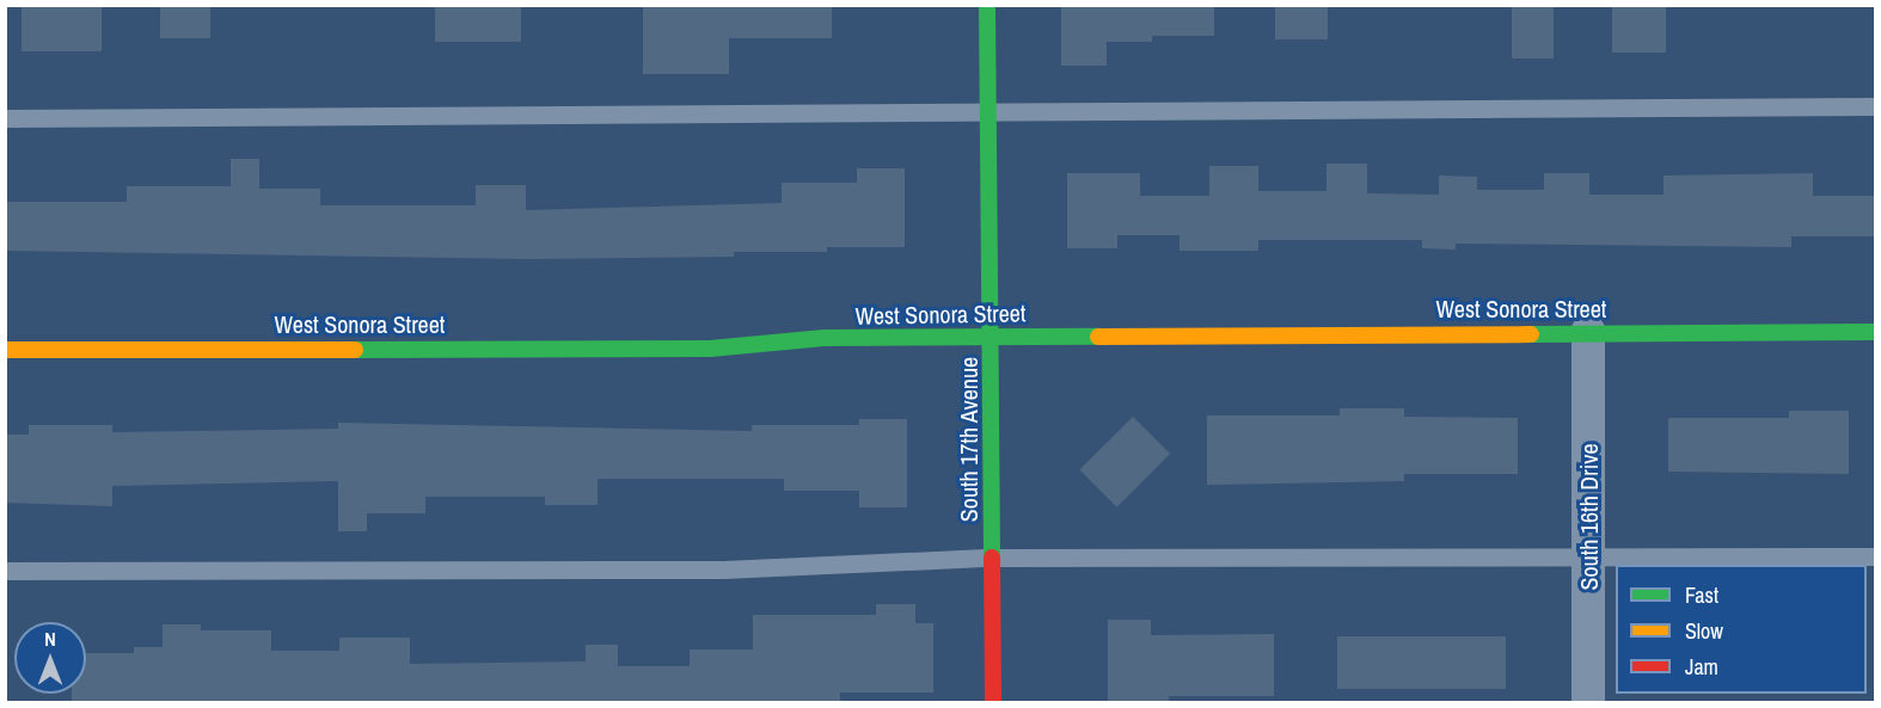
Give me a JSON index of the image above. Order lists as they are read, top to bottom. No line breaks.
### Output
{"streets":{"street":["West Sonora Street","South 17th Avenue","South 16th Drive"]},"crossings":[["West Sonora Street","South 17th Avenue"],["West Sonora Street","South 16th Drive"]],"legend":["Fast","Slow","Jam"],"north":"top"}
